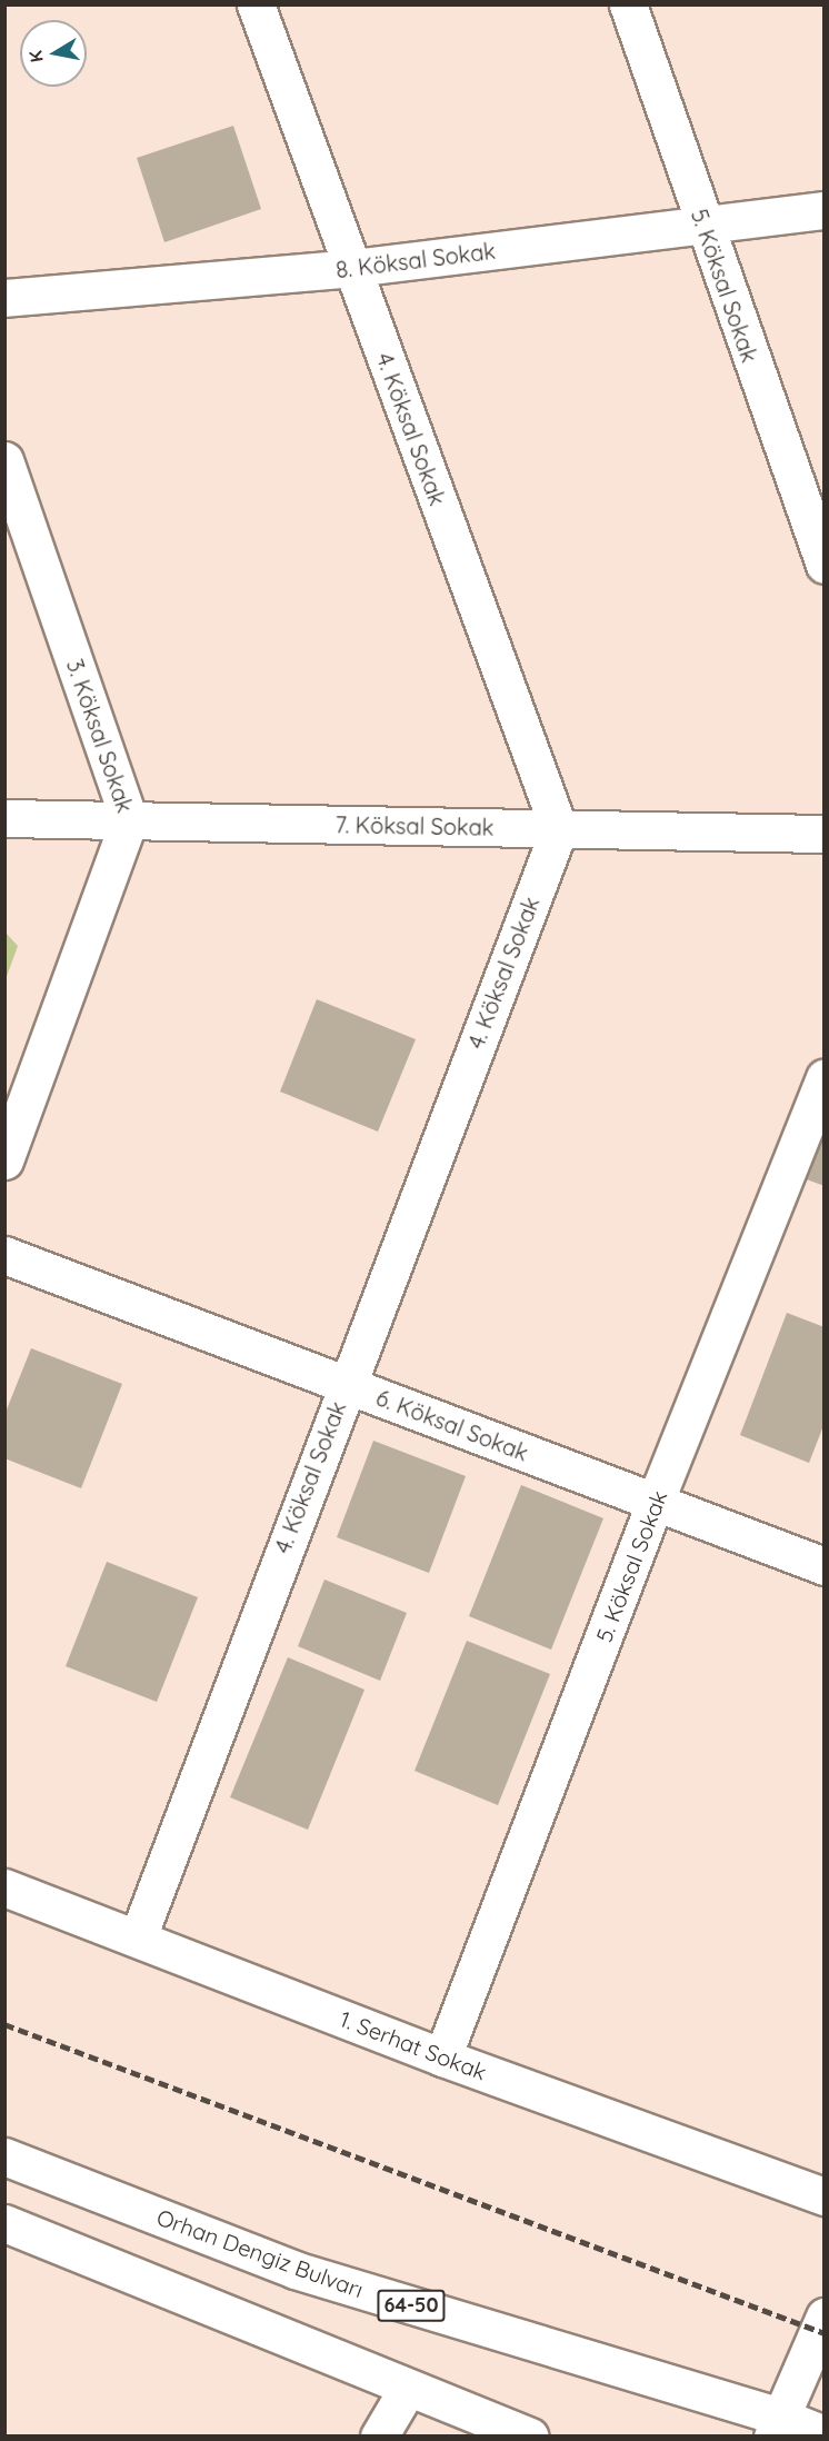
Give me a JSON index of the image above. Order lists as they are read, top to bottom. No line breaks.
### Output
{"streets":{"street":["8. Köksal Sokak","5. Köksal Sokak","4. Köksal Sokak","3. Köksal Sokak","7. Köksal Sokak","6. Köksal Sokak","1. Serhat Sokak","Orhan Dengiz Bulvarı","64-50"]},"crossings":[["8. Köksal Sokak","5. Köksal Sokak"],["8. Köksal Sokak","4. Köksal Sokak"],["5. Köksal Sokak","6. Köksal Sokak"],["5. Köksal Sokak","1. Serhat Sokak"],["4. Köksal Sokak","7. Köksal Sokak"],["4. Köksal Sokak","6. Köksal Sokak"],["4. Köksal Sokak","1. Serhat Sokak"],["3. Köksal Sokak","7. Köksal Sokak"]],"north":"left"}
